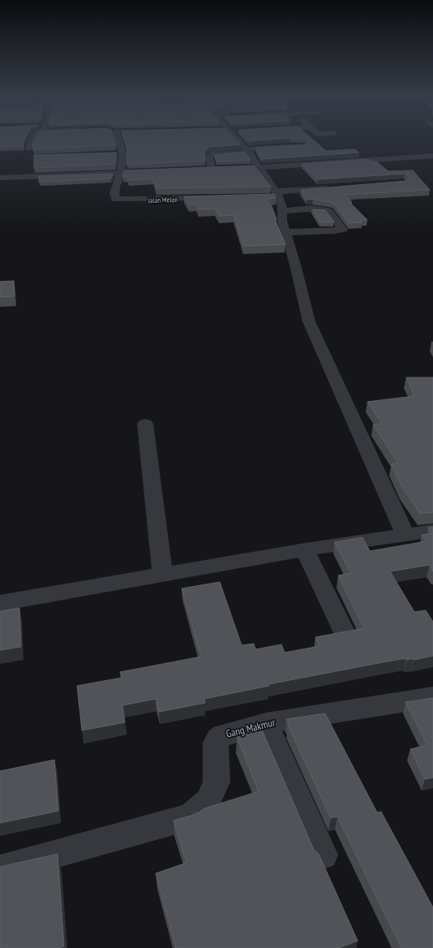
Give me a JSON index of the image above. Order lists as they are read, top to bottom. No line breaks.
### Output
{"streets":{"street":["Jalan Melon","Gang Makmur"]}}
